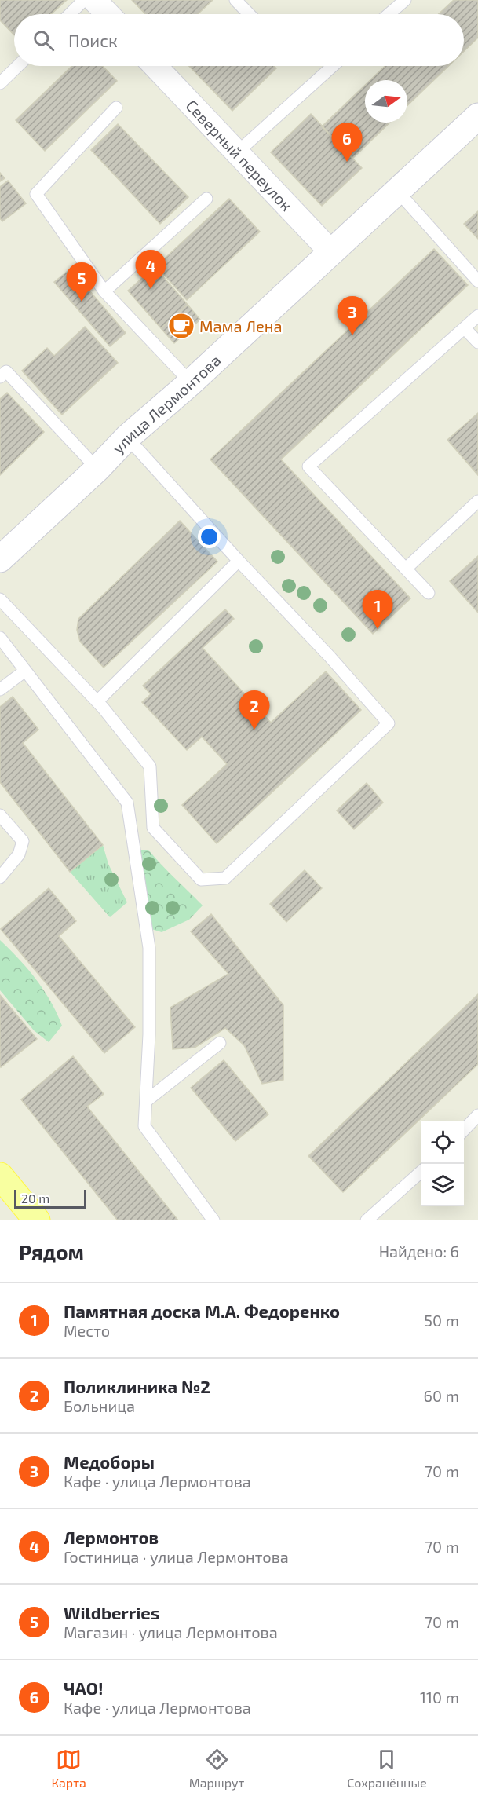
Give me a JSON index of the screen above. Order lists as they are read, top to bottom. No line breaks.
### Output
{"streets":{"main road":["улица Лермонтова"],"street":["Северный переулок"]},"crossings":[["Северный переулок","улица Лермонтова"]],"places":{"cafe":["Мама Лена"]},"scale_bar":"20 m","north":"right","page":{"search":"Поиск","pins":["6","4","5","3","1","2"],"scale":"20 m","heading":["Рядом","Найдено: 6"],"list":[{"mark":"1","name":"Памятная доска М.А. Федоренко","note":"Место","value":"50 m"},{"mark":"2","name":"Поликлиника №2","note":"Больница","value":"60 m"},{"mark":"3","name":"Медоборы","note":"Кафе · улица Лермонтова","value":"70 m"},{"mark":"4","name":"Лермонтов","note":"Гостиница · улица Лермонтова","value":"70 m"},{"mark":"5","name":"Wildberries","note":"Магазин · улица Лермонтова","value":"70 m"},{"mark":"6","name":"ЧАО!","note":"Кафе · улица Лермонтова","value":"110 m"}],"nav":["Карта","Маршрут","Сохранённые"]}}
